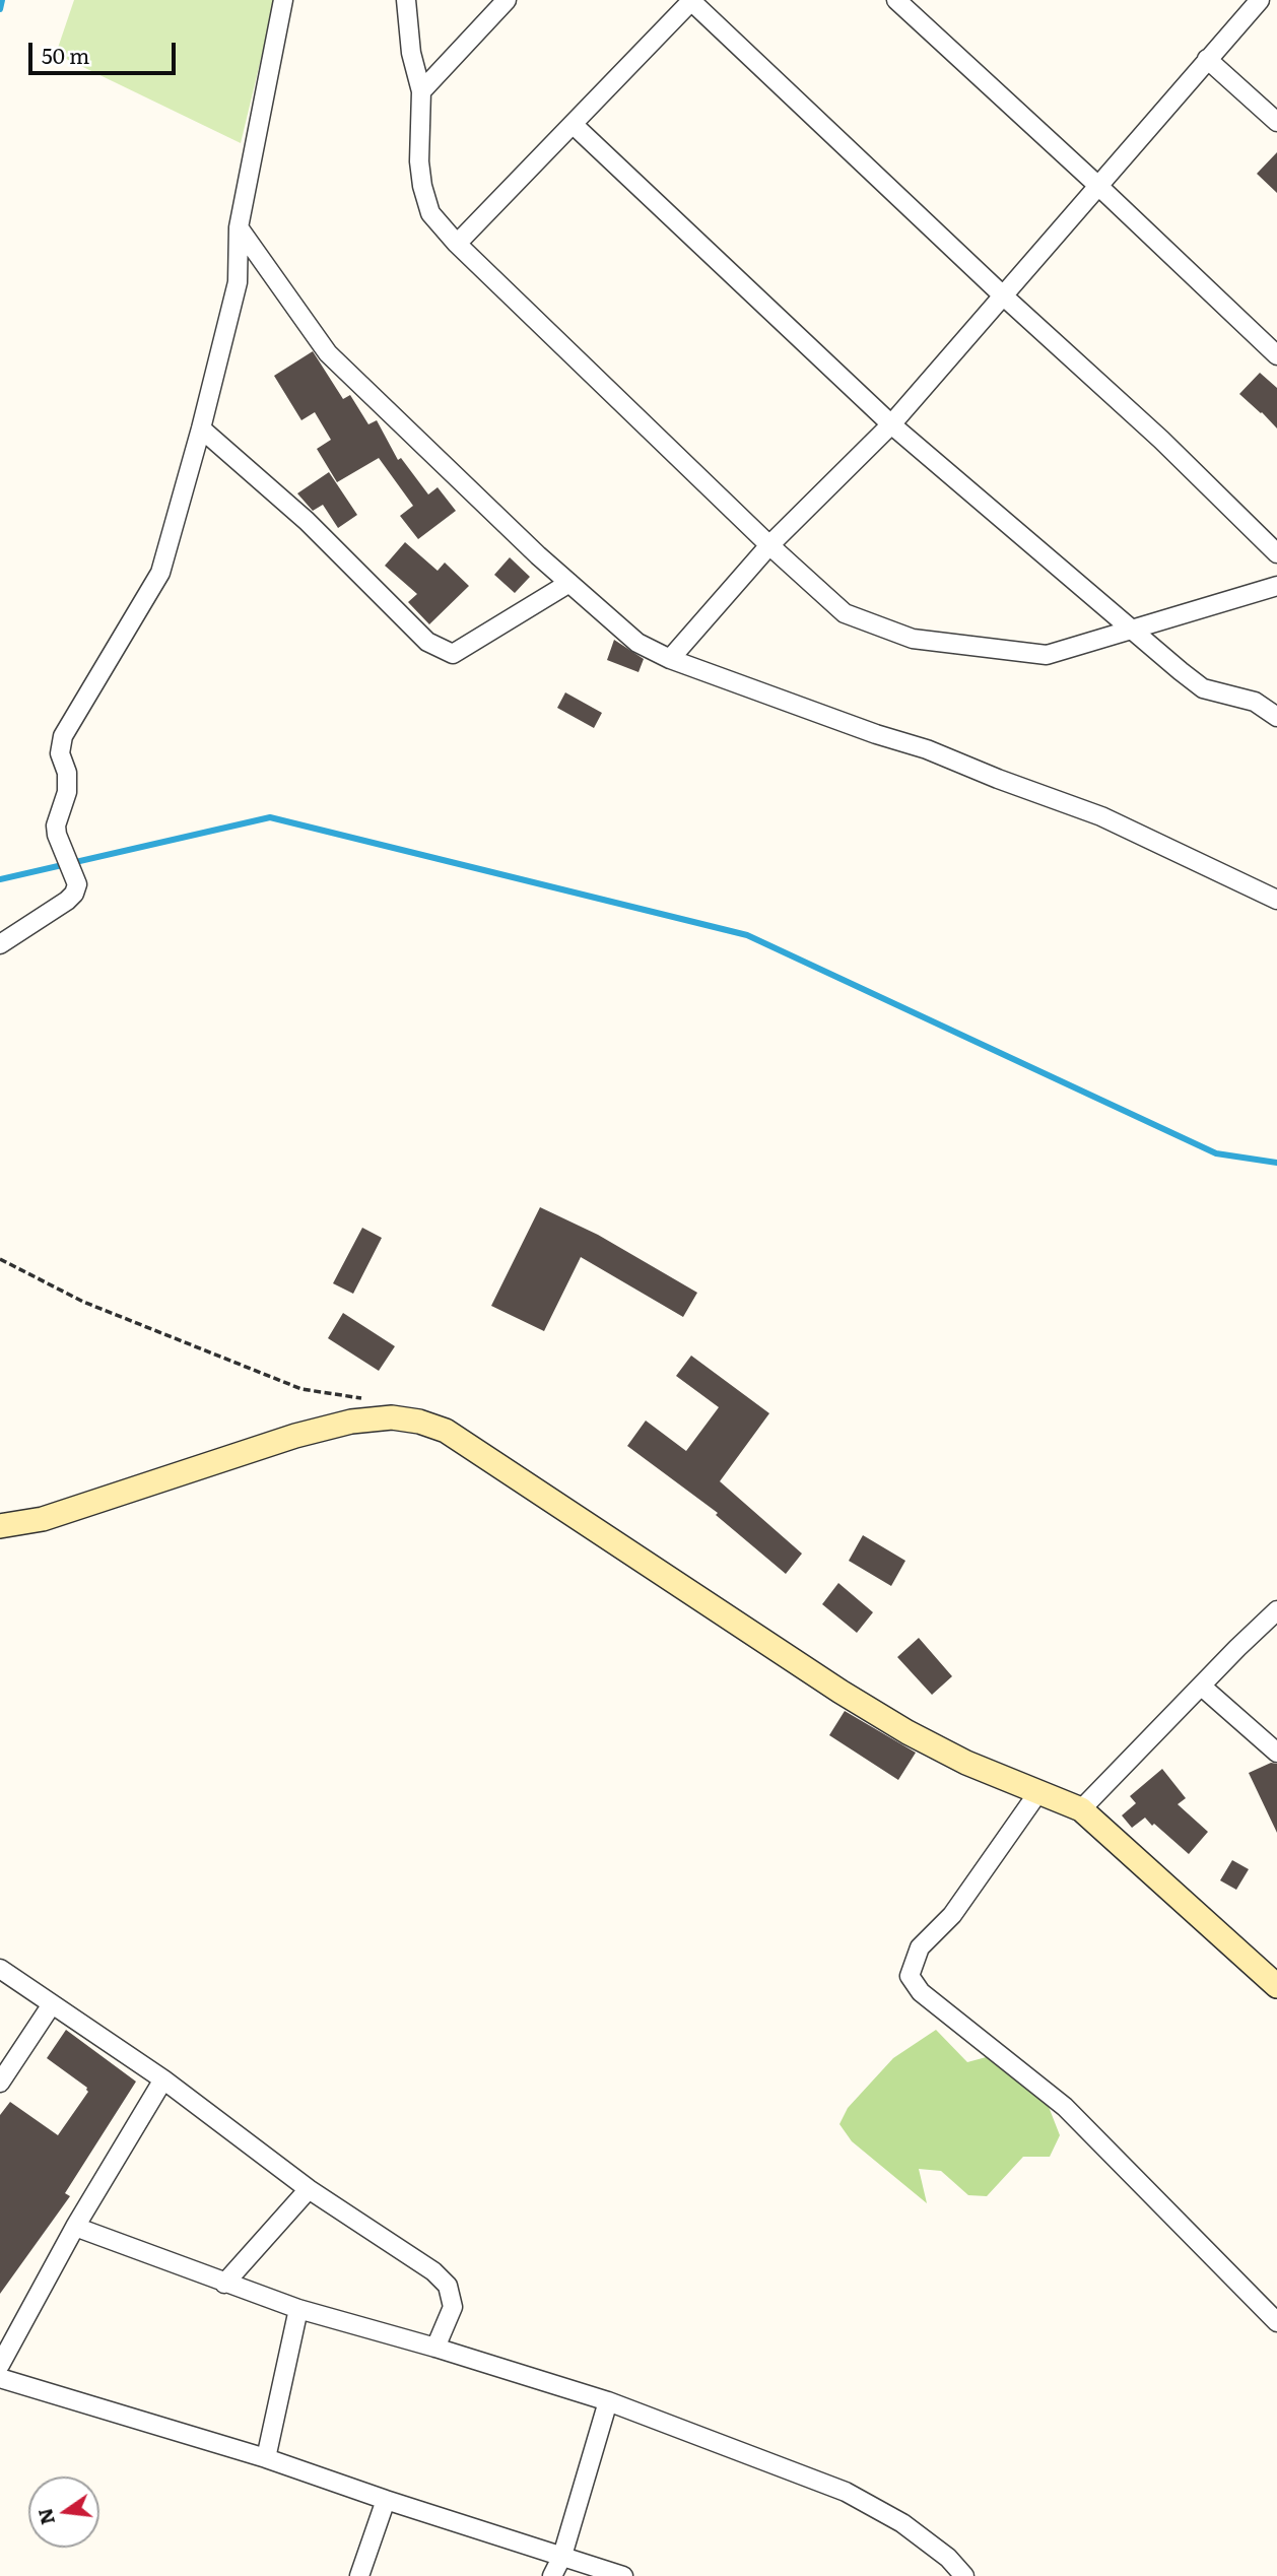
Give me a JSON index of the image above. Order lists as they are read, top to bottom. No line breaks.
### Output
{"scale_bar":"50 m","north":"left"}
